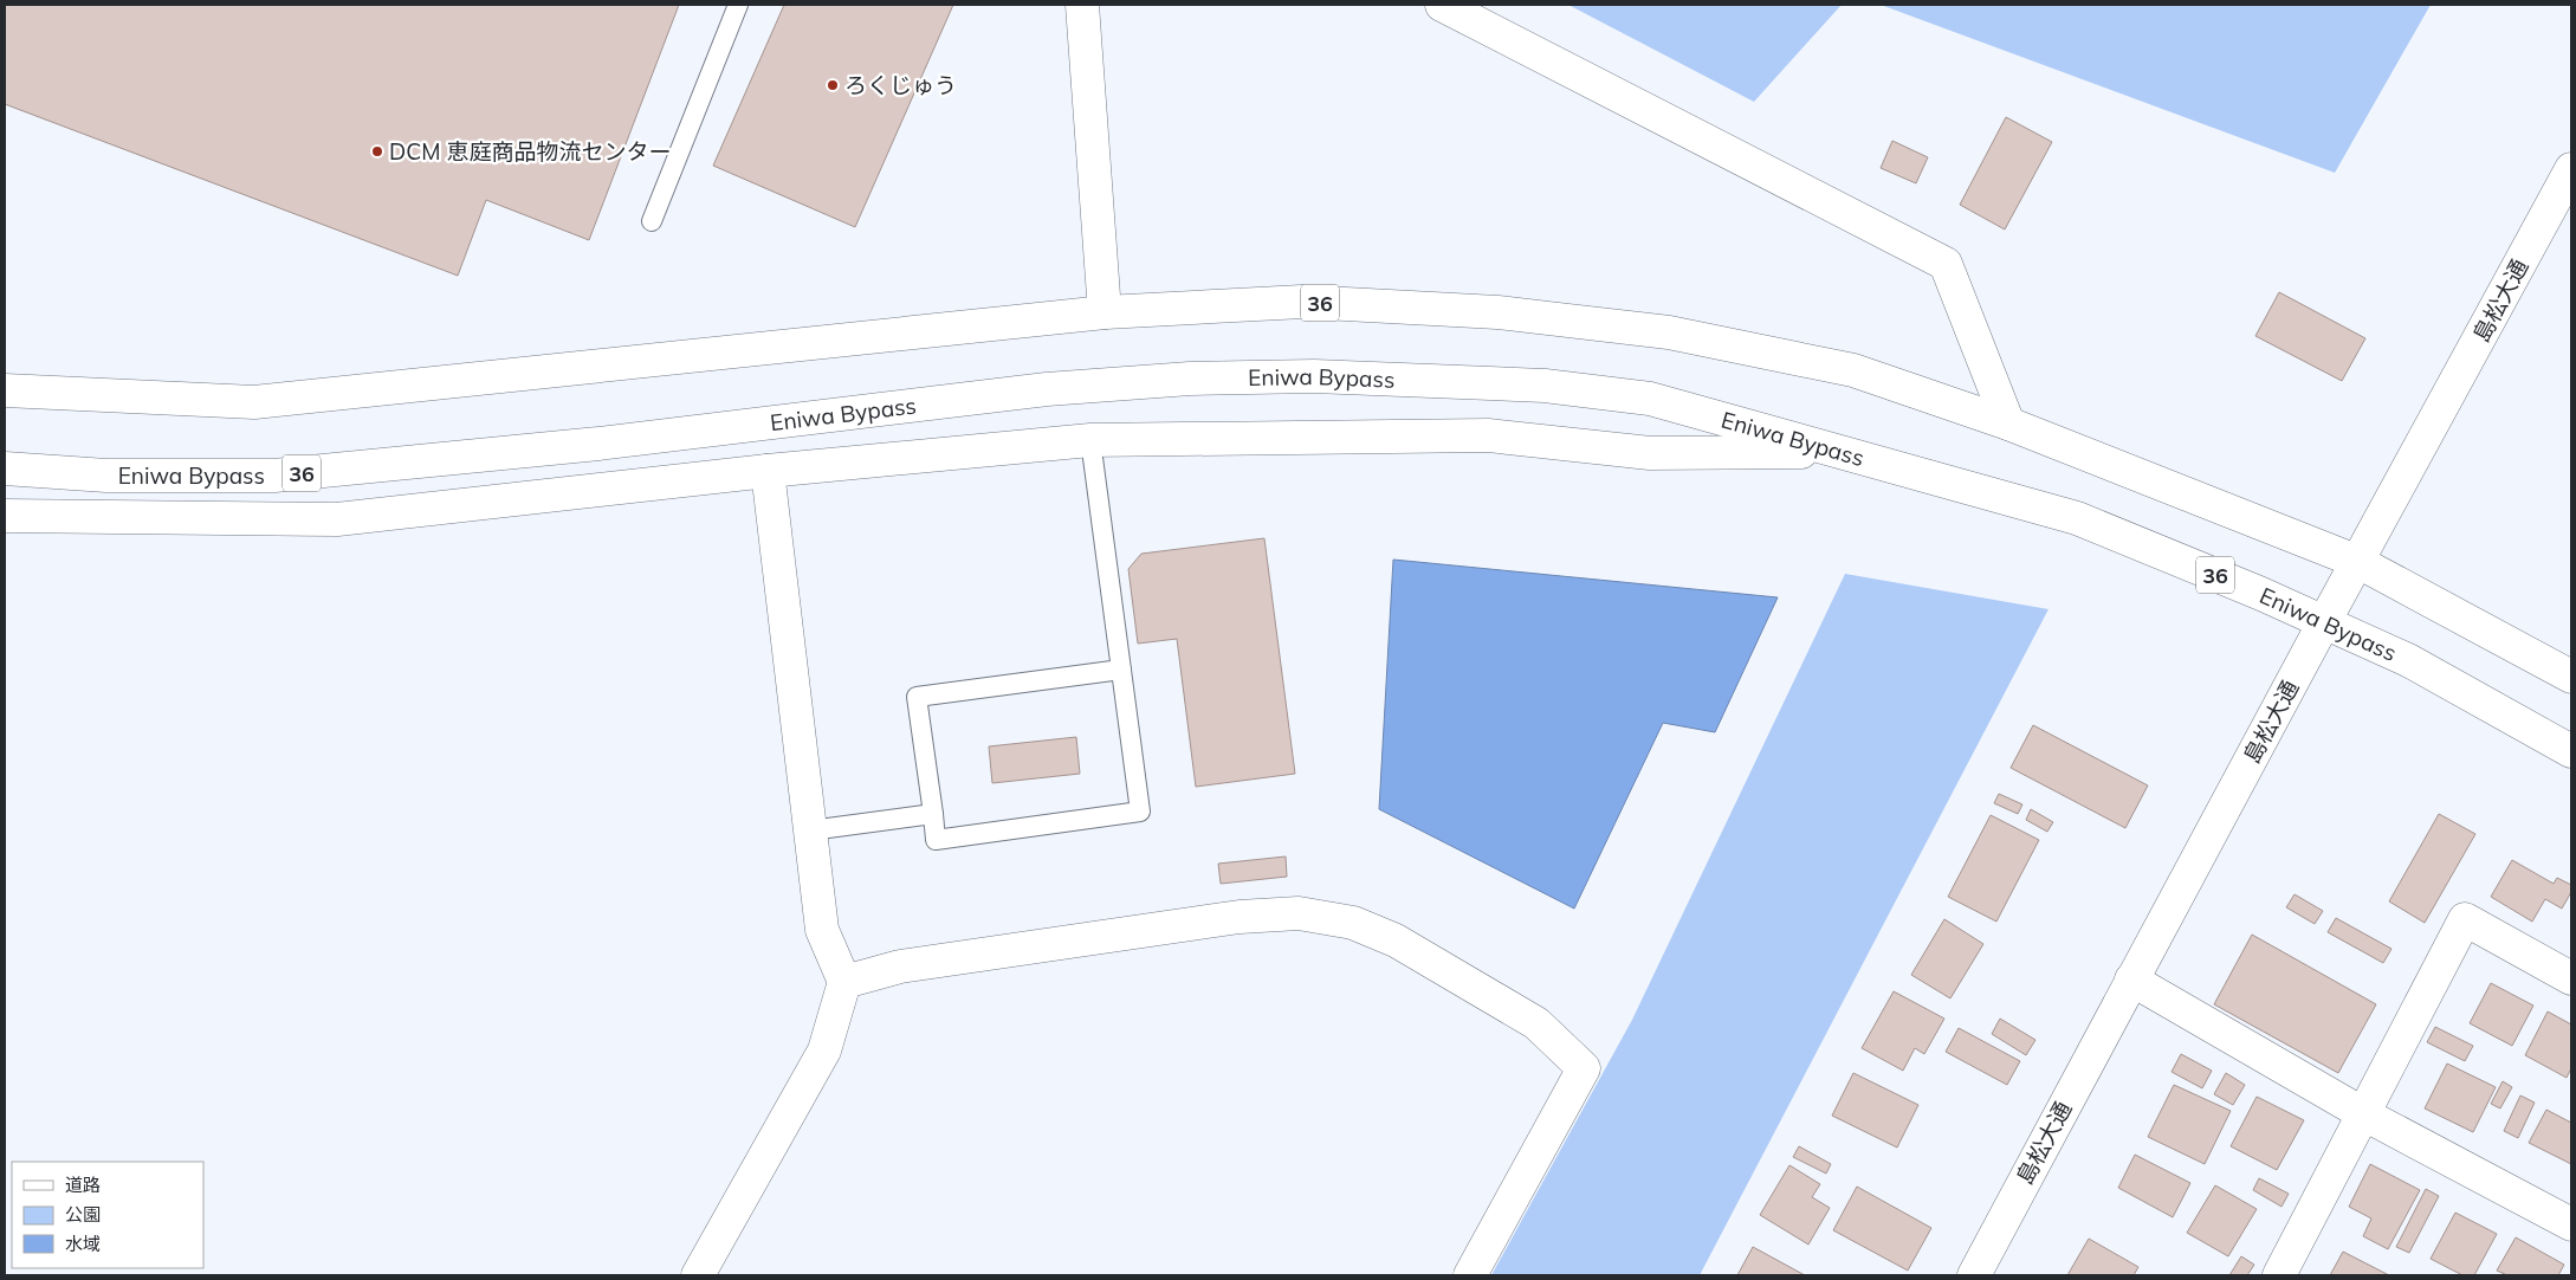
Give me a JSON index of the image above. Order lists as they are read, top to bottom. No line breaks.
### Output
{"streets":{"main road":["島松大通","36","Eniwa Bypass"]},"crossings":[["島松大通","36"],["島松大通","Eniwa Bypass"]],"places":["ろくじゅう","DCM 恵庭商品物流センター"],"legend":["道路","公園","水域"]}
